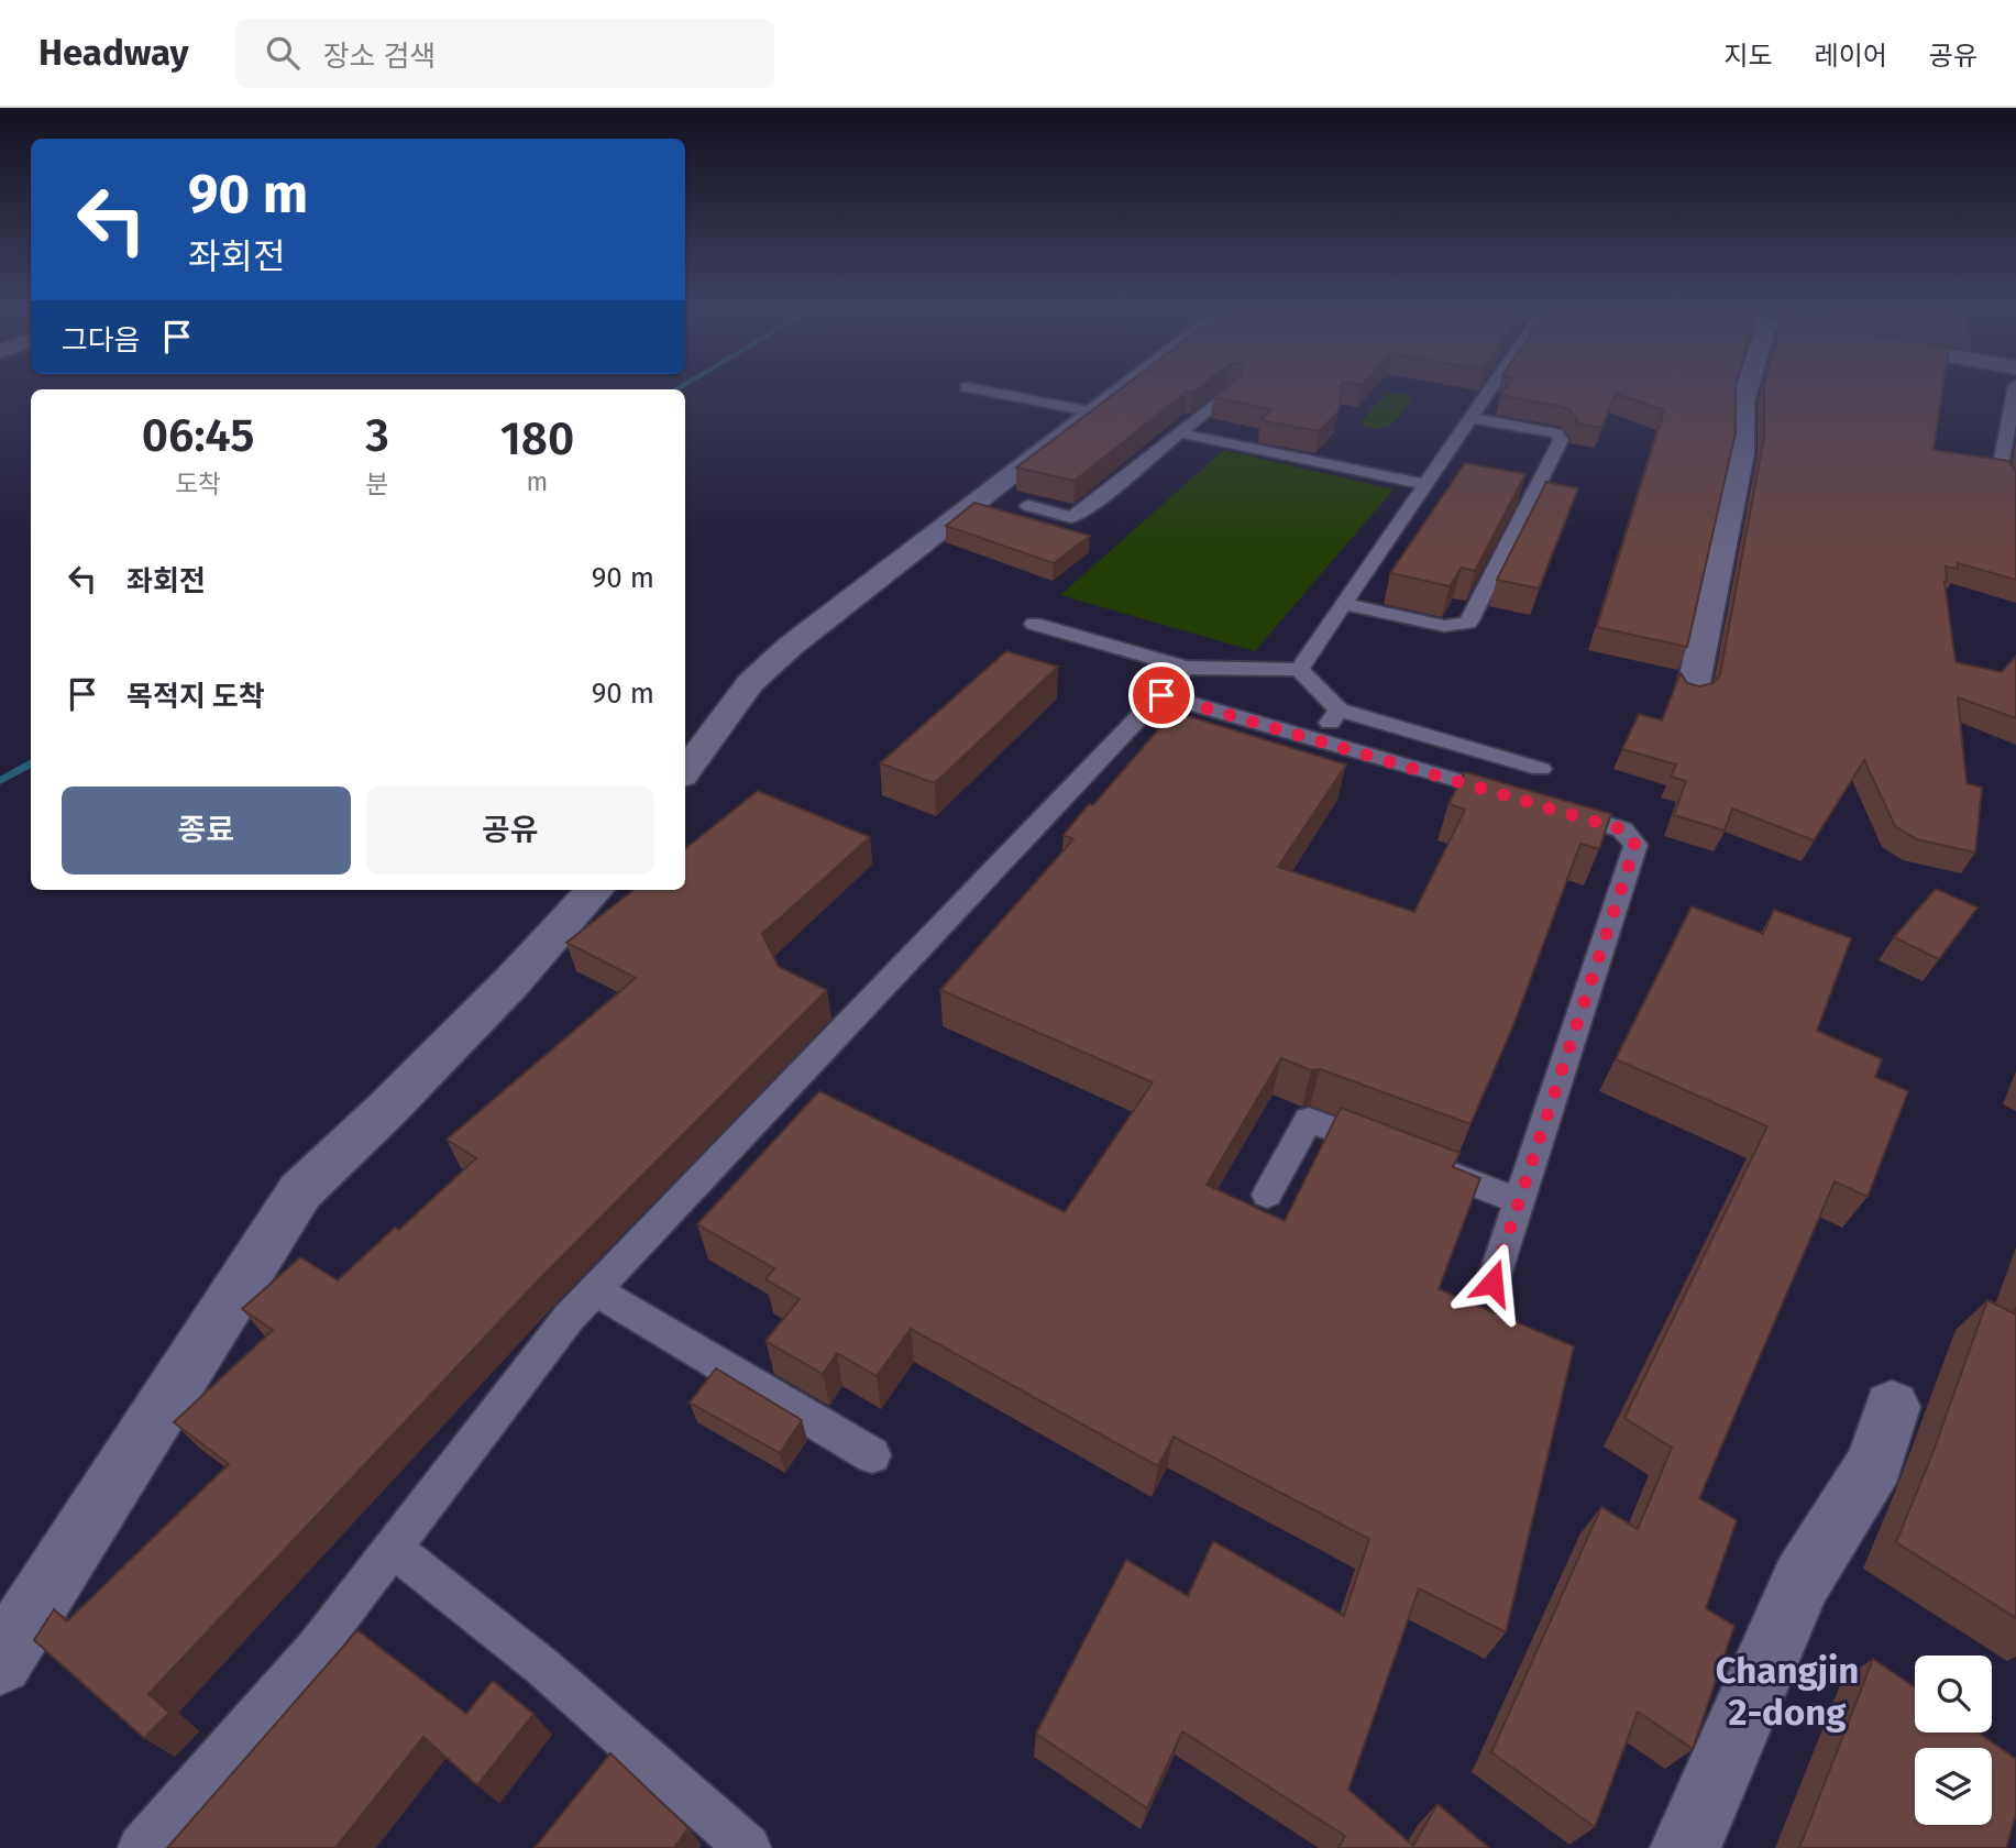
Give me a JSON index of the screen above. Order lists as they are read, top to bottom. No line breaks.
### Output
{"districts":["Changjin 2-dong"],"page":{"header":"Headway","search":"장소 검색","nav":["지도","레이어","공유"],"turn":["90 m","좌회전"],"then":"그다음","eta":["06:45","도착","3","분","180","m"],"list":[{"name":"좌회전","value":"90 m"},{"name":"목적지 도착","value":"90 m"}],"buttons":["종료","공유"]}}
